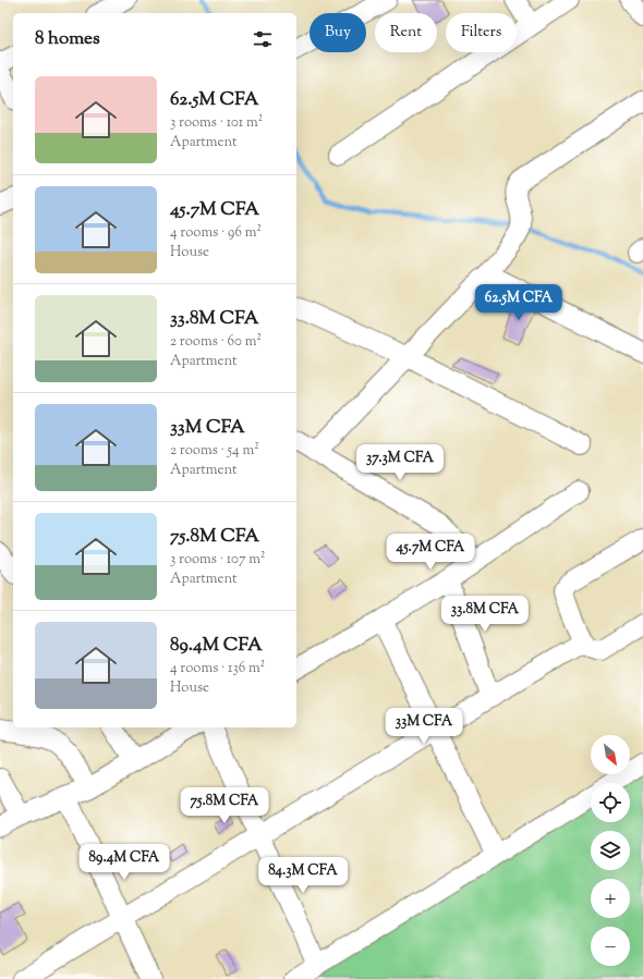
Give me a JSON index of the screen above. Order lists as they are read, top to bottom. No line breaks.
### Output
{"north":"bottom right","page":{"chip":["Buy","Rent","Filters"],"heading":"8 homes","list":[{"name":"62.5M CFA","note":"3 rooms · 101 m² · Apartment"},{"name":"45.7M CFA","note":"4 rooms · 96 m² · House"},{"name":"33.8M CFA","note":"2 rooms · 60 m² · Apartment"},{"name":"33M CFA","note":"2 rooms · 54 m² · Apartment"},{"name":"75.8M CFA","note":"3 rooms · 107 m² · Apartment"},{"name":"89.4M CFA","note":"4 rooms · 136 m² · House"}],"price":["62.5M CFA","37.3M CFA","45.7M CFA","33.8M CFA","33M CFA","75.8M CFA","89.4M CFA","84.3M CFA"],"map_buttons":["+","−"]}}
